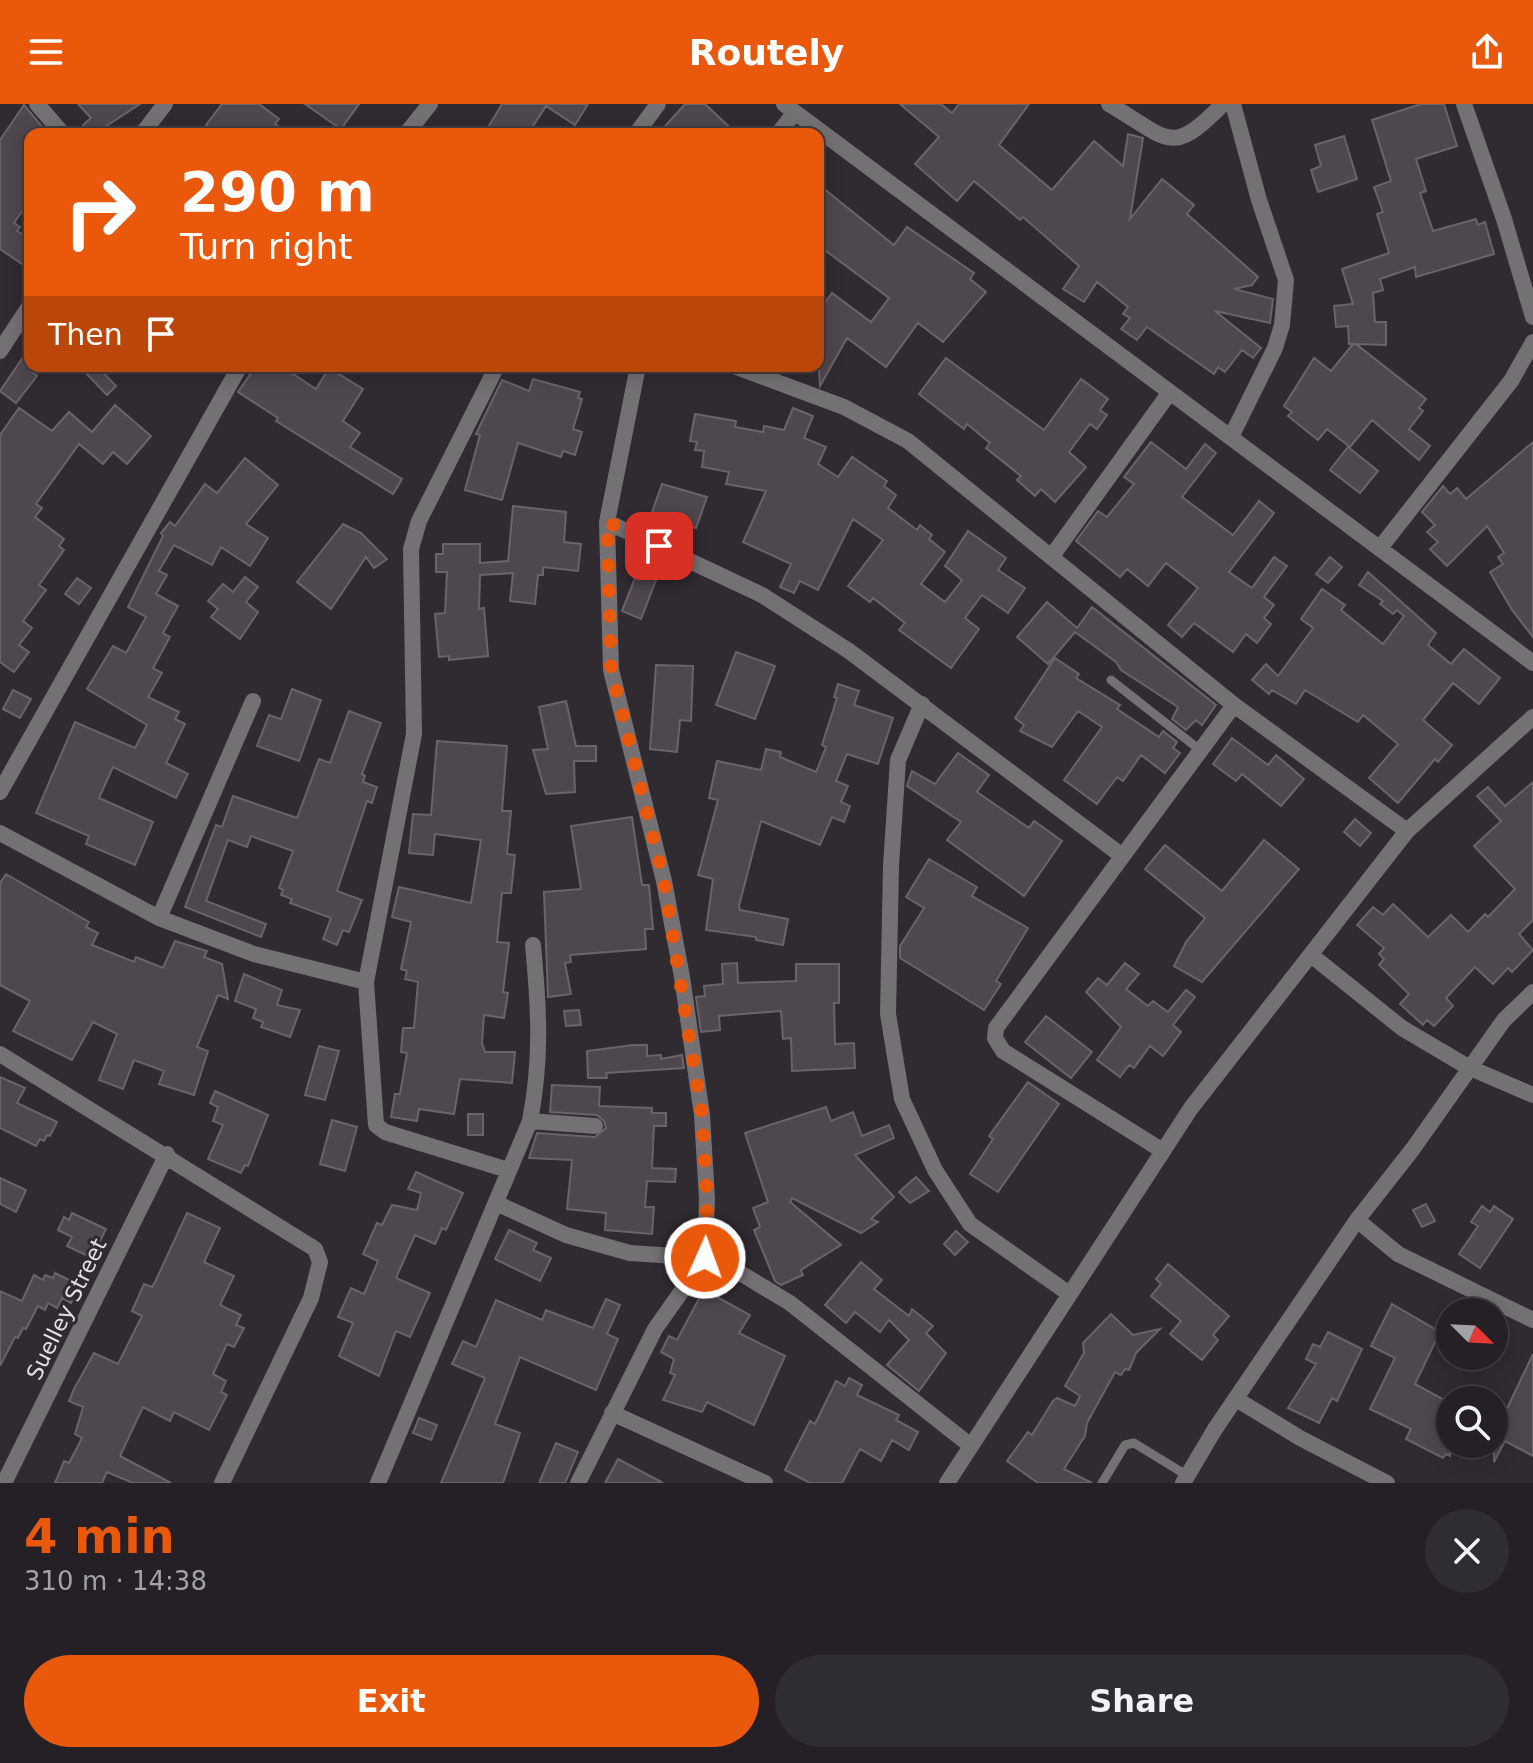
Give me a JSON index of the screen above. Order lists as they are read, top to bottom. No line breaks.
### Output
{"streets":{"street":["Suelley Street"]},"north":"bottom right","page":{"header":"Routely","turn":["290 m","Turn right"],"then":"Then","heading":["4 min","310 m · 14:38"],"buttons":["Exit","Share"]}}
